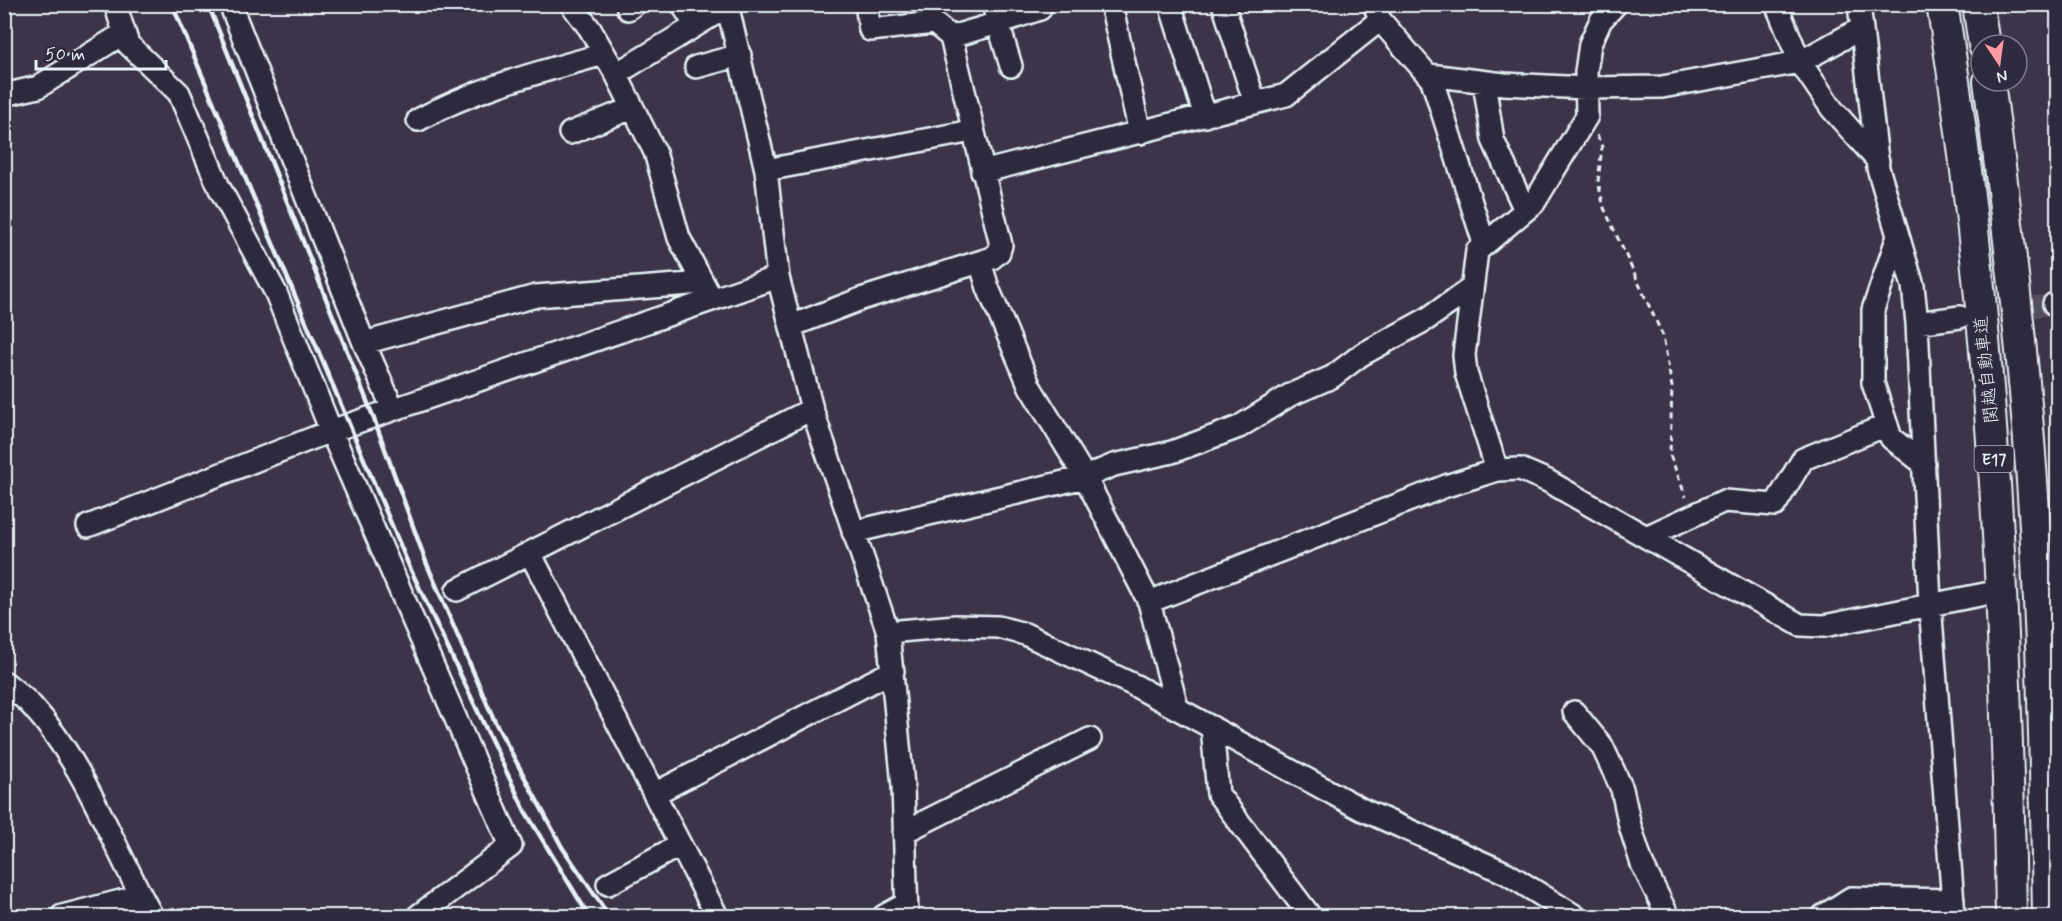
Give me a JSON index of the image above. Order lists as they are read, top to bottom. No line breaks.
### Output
{"streets":{"highway":["関越自動車道","E17"]},"scale_bar":"50 m","north":"bottom"}
